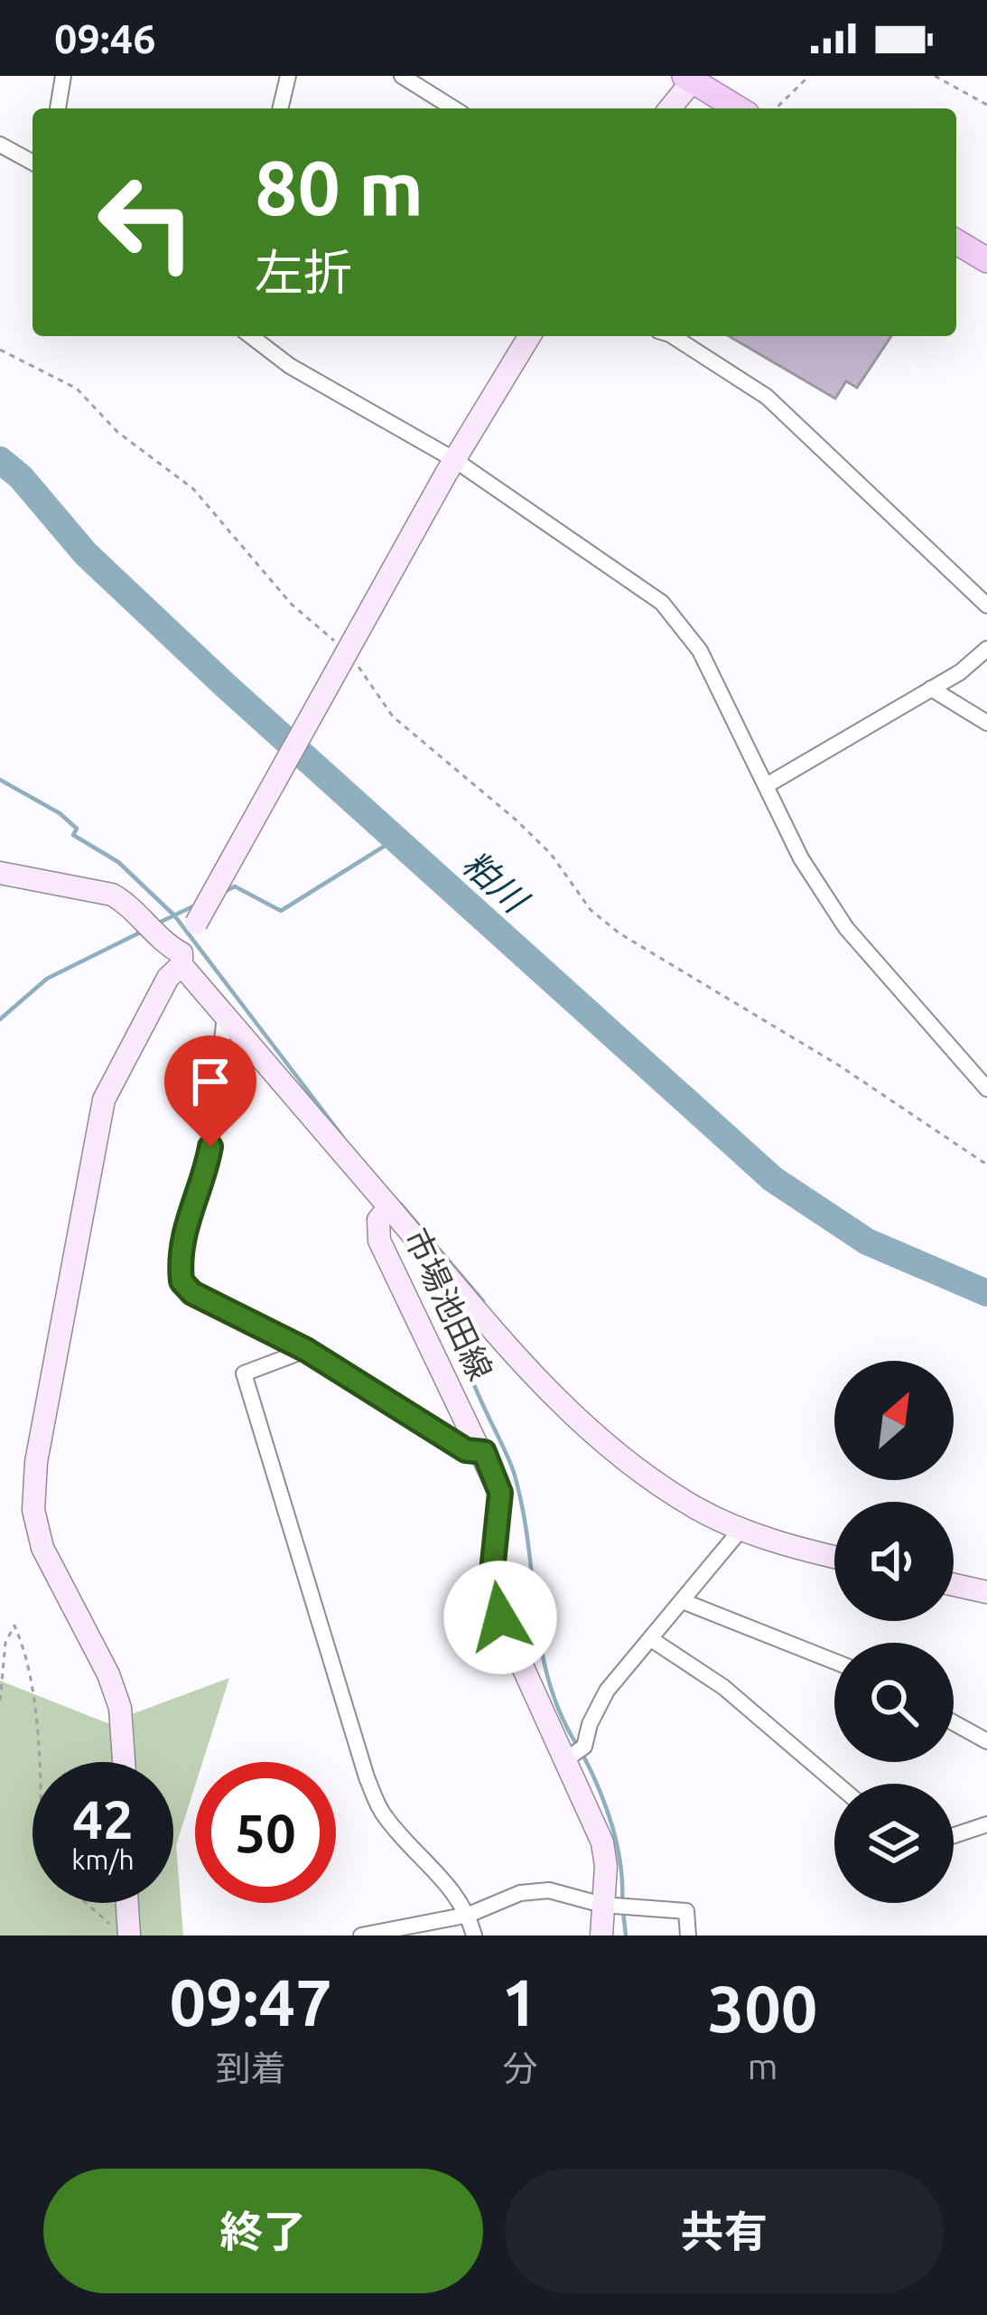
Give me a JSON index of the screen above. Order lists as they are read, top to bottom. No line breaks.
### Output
{"streets":{"street":["市場池田線"]},"water":["粕川"],"north":"top right","page":{"status":"09:46","turn":["80 m","左折"],"speed":"42 km/h","limit":"50","eta":["09:47","到着","1","分","300","m"],"buttons":["終了","共有"]}}
